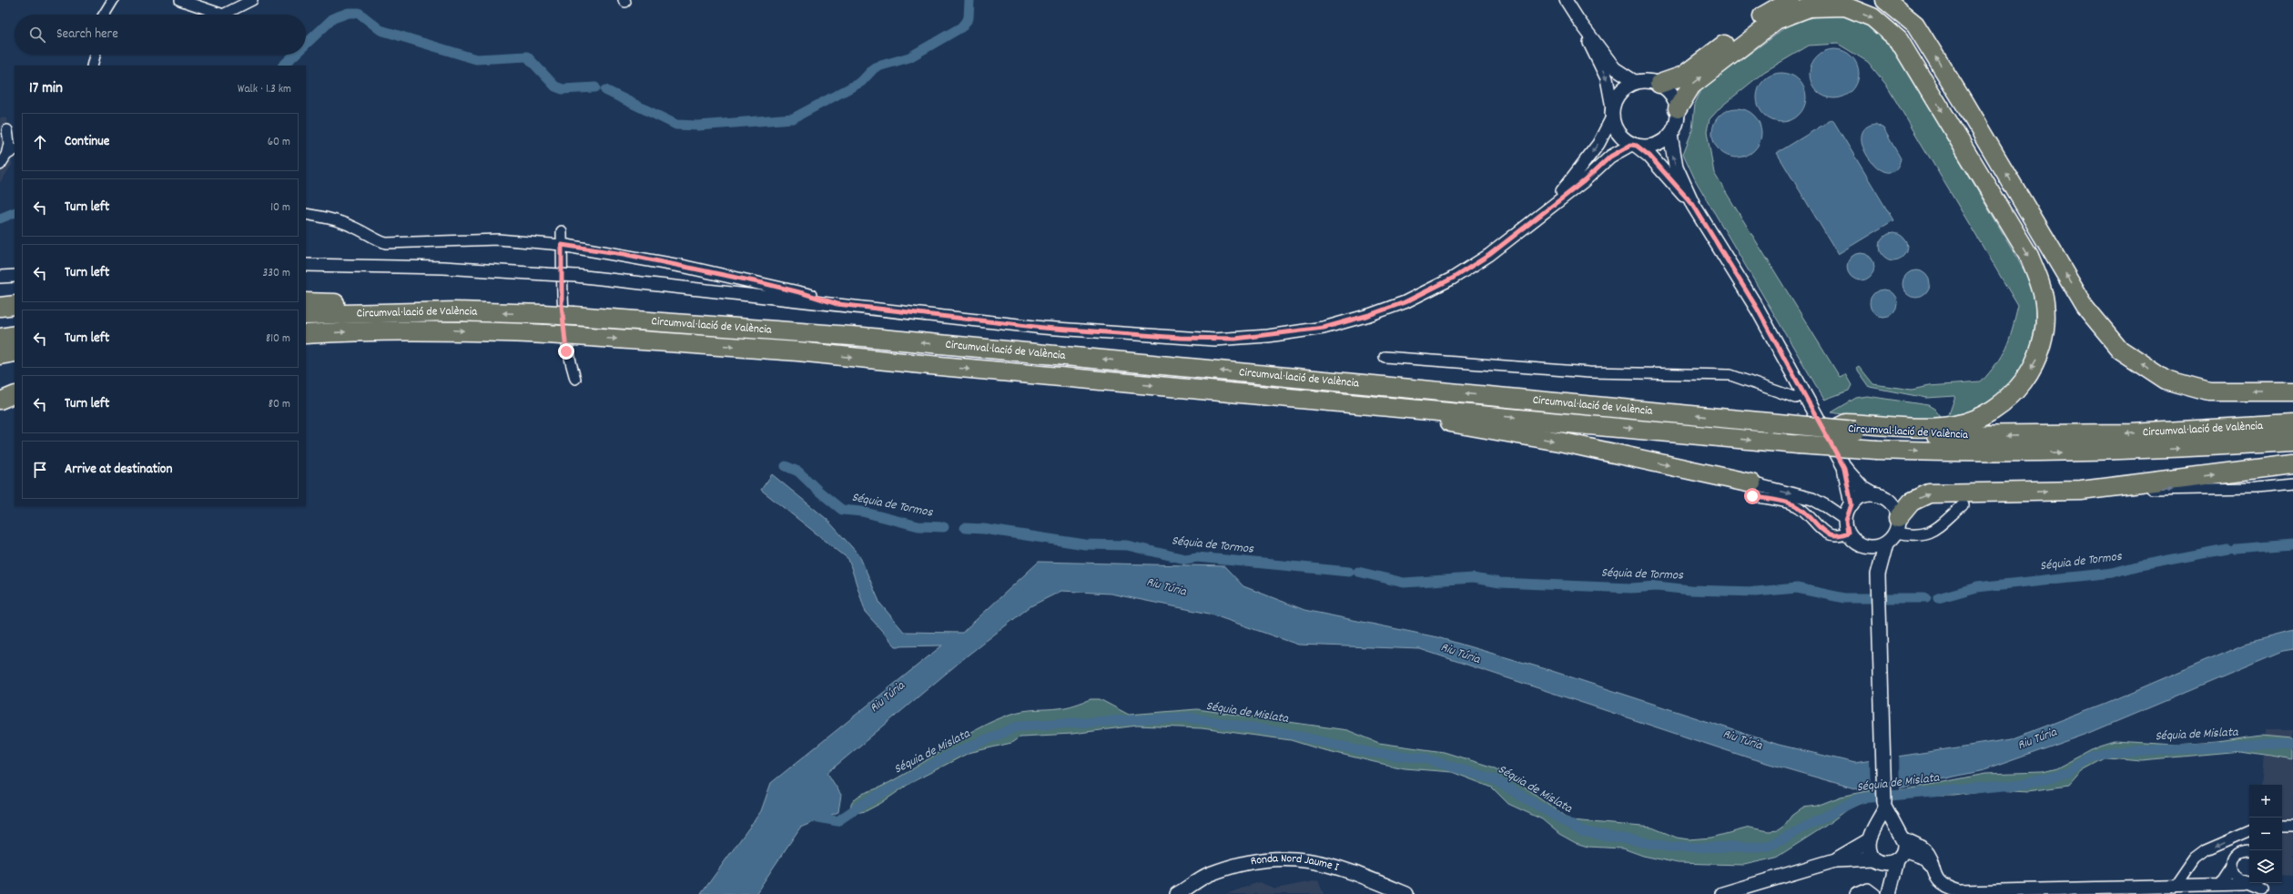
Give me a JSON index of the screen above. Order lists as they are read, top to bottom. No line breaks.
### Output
{"streets":{"highway":["Circumval·lació de València"],"main road":["Ronda Nord Jaume I"]},"water":["Séquia de Tormos","Riu Túria","Séquia de Mislata"],"page":{"search":"Search here","heading":["17 min","Walk · 1.3 km"],"list":[["Continue","60 m"],["Turn left","10 m"],["Turn left","330 m"],["Turn left","810 m"],["Turn left","80 m"],"Arrive at destination"],"map_buttons":["+","−"]}}
